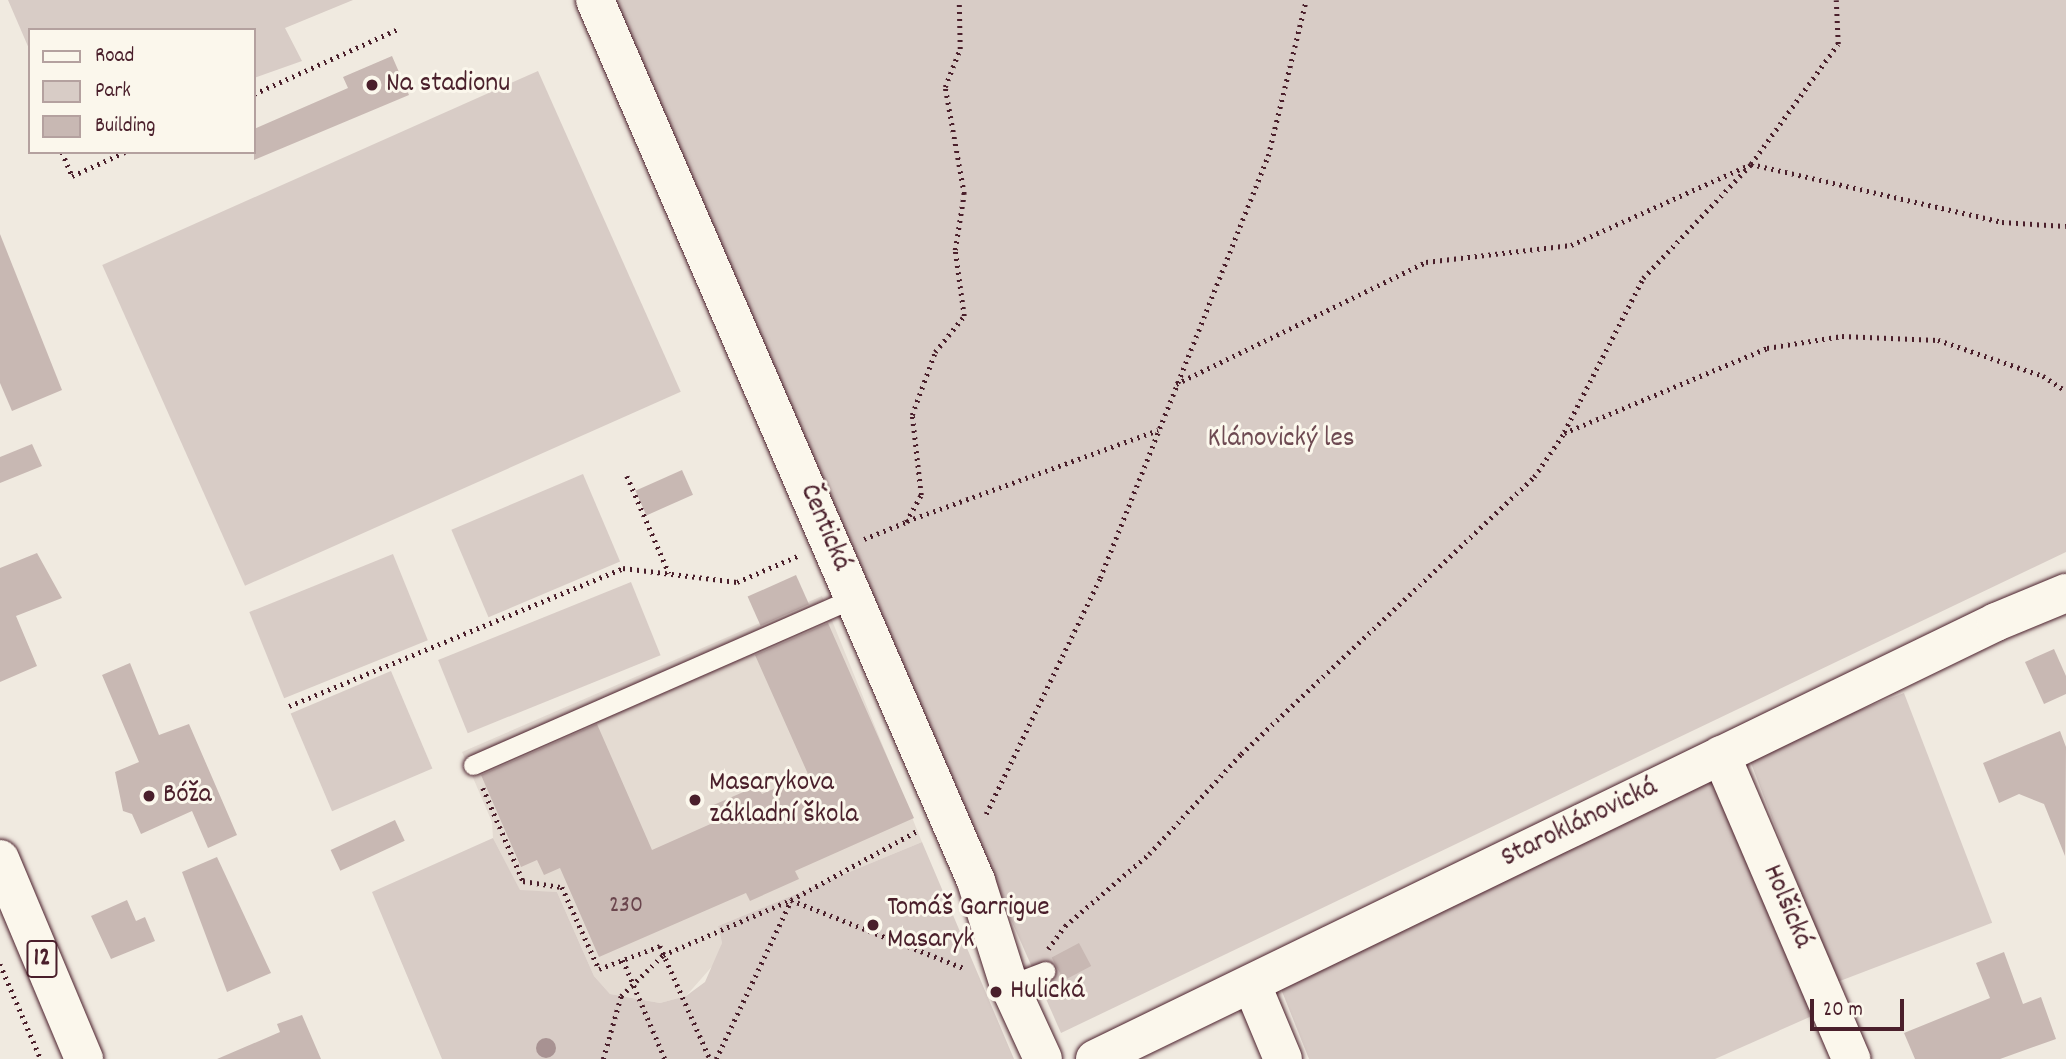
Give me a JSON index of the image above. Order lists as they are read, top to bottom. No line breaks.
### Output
{"streets":{"street":["Čentická","Staroklánovická","Holšická","12"]},"crossings":[["Staroklánovická","Holšická"]],"parks":["Klánovický les"],"places":["Na stadionu","Bóža","Masarykova základní škola","Tomáš Garrigue Masaryk","Hulická"],"house_numbers":["230"],"legend":["Road","Park","Building"],"scale_bar":"20 m"}
